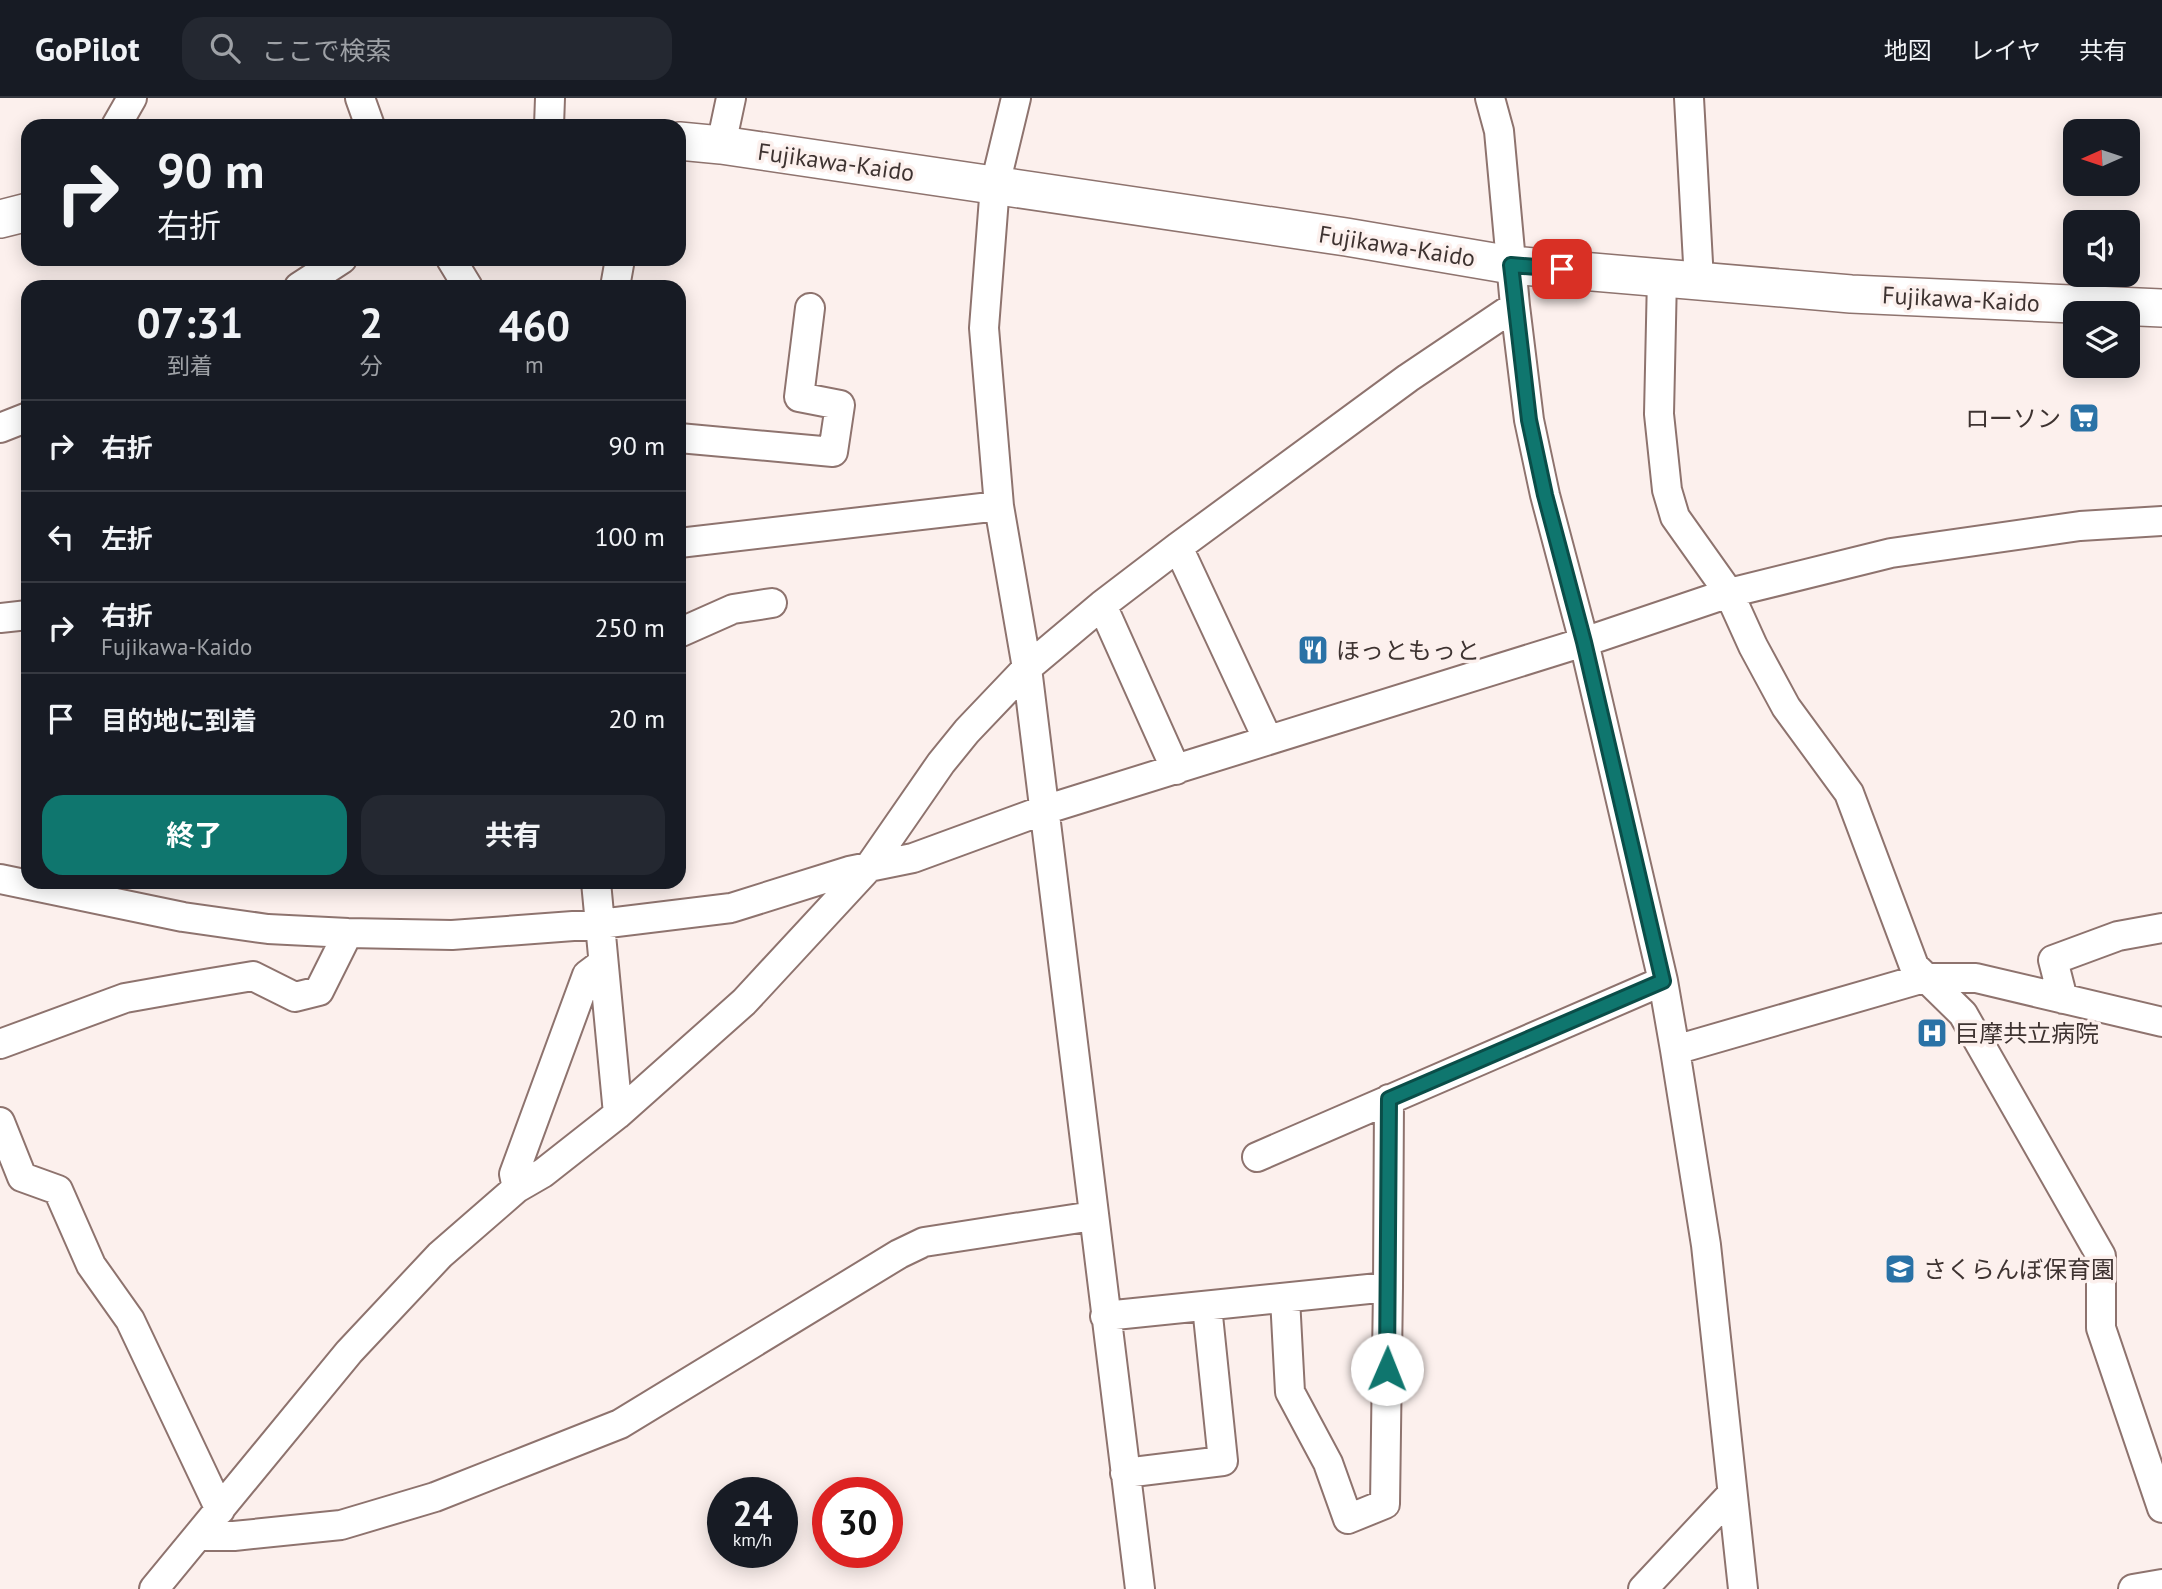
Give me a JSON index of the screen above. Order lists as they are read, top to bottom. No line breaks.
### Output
{"streets":{"main road":["Fujikawa-Kaido"]},"places":{"supermarket":["ローソン"],"restaurant":["ほっともっと"],"hospital":["巨摩共立病院"],"school or university":["さくらんぼ保育園"]},"north":"left","page":{"header":"GoPilot","search":"ここで検索","nav":["地図","レイヤ","共有"],"turn":["90 m","右折"],"eta":["07:31","到着","2","分","460","m"],"list":[{"name":"右折","value":"90 m"},{"name":"左折","value":"100 m"},{"name":"右折","note":"Fujikawa-Kaido","value":"250 m"},{"name":"目的地に到着","value":"20 m"}],"buttons":["終了","共有"],"speed":"24 km/h","limit":"30"}}
